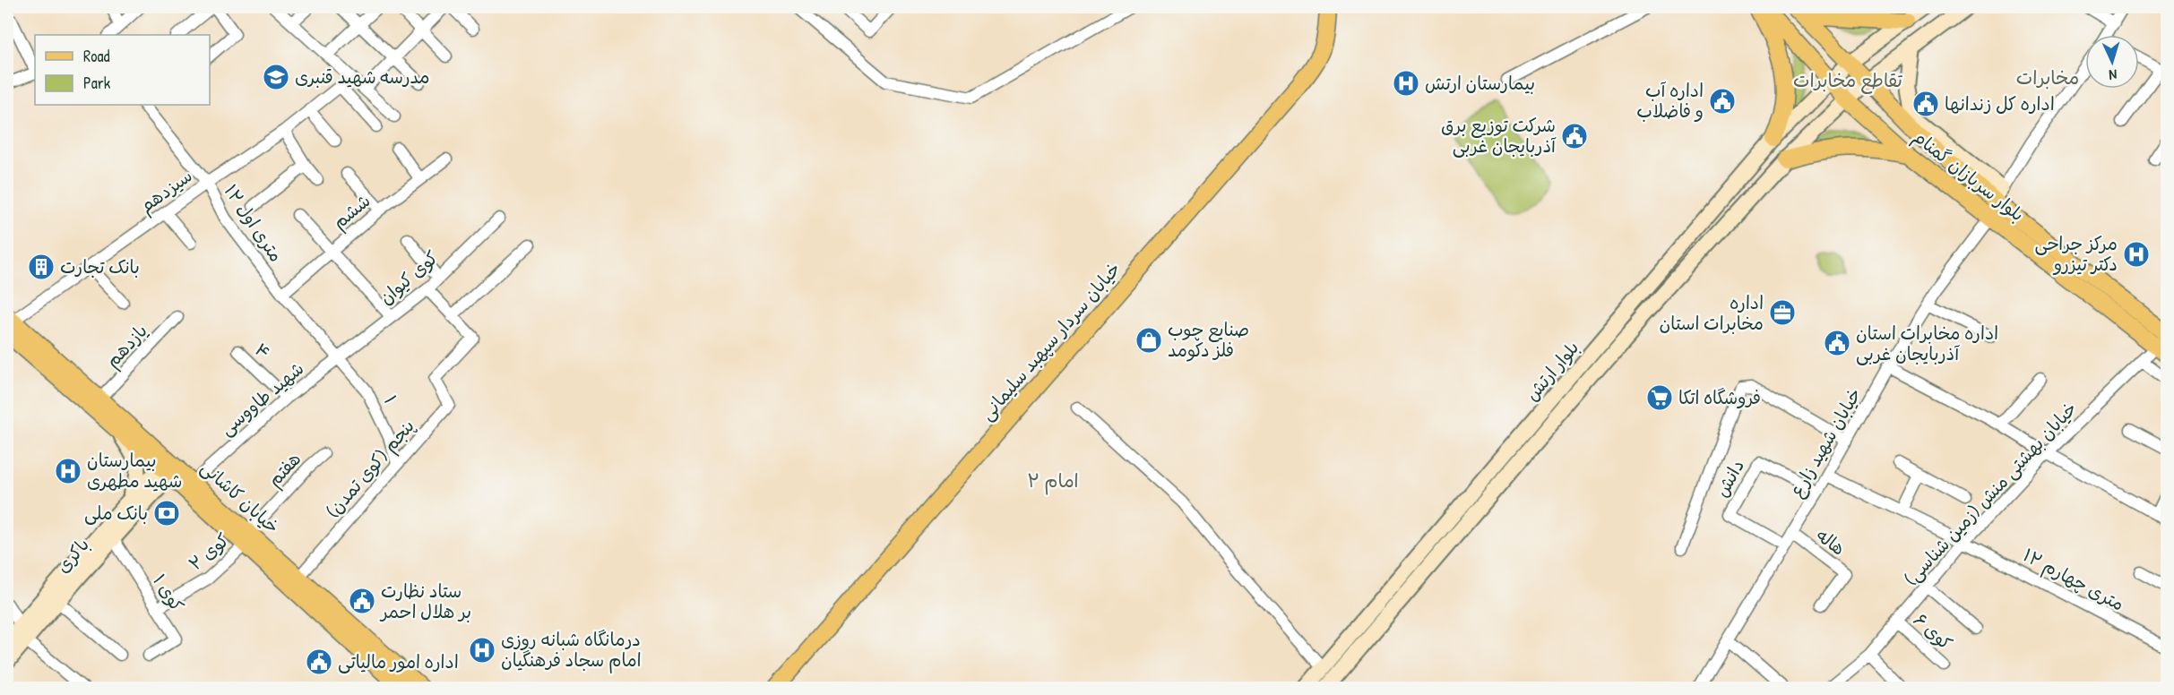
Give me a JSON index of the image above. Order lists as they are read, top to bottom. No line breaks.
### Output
{"streets":{"main road":["بلوار سربازان گمنام","خیابان سردار سپهبد سلیمانی","بلوار ارتش","خیابان کاشانی","باکری"],"street":["سیزدهم","ششم","۱۲ متری اول","کوی کیوان","یازدهم","۴","شهید طاووسی","۱","خیابان شهید زارع","پنجم (کوی تمدن)","هفتم","دانش","خیابان بهشتی منش (زمین شناسی)","هاله","کوی ۲","۱۲ متری چهارم","کوی ۱","کوی ۶"]},"crossings":[["بلوار سربازان گمنام","بلوار ارتش"],["بلوار سربازان گمنام","خیابان شهید زارع"],["بلوار سربازان گمنام","خیابان بهشتی منش (زمین شناسی)"],["سیزدهم","۱۲ متری اول"],["سیزدهم","خیابان کاشانی"],["ششم","۱۲ متری اول"],["۱۲ متری اول","کوی کیوان"],["۱۲ متری اول","شهید طاووسی"],["۱۲ متری اول","۱"],["کوی کیوان","شهید طاووسی"],["کوی کیوان","۱"],["یازدهم","خیابان کاشانی"],["۴","شهید طاووسی"],["شهید طاووسی","۱"],["شهید طاووسی","خیابان کاشانی"],["۱","پنجم (کوی تمدن)"],["خیابان شهید زارع","دانش"],["خیابان شهید زارع","هاله"],["خیابان شهید زارع","۱۲ متری چهارم"],["پنجم (کوی تمدن)","خیابان کاشانی"],["هفتم","خیابان کاشانی"],["هفتم","کوی ۲"],["خیابان بهشتی منش (زمین شناسی)","۱۲ متری چهارم"],["خیابان بهشتی منش (زمین شناسی)","کوی ۶"],["خیابان کاشانی","کوی ۲"],["خیابان کاشانی","باکری"],["کوی ۲","کوی ۱"],["باکری","کوی ۱"]],"districts":["مخابرات","تقاطع مخابرات","امام ۲"],"places":{"school or university":["مدرسه شهید قنبری"],"hospital":["بیمارستان ارتش","مرکز جراحی دکتر تیزرو","بیمارستان شهید مطهری","درمانگاه شبانه روزی امام سجاد فرهنگیان"],"public building":["اداره آب و فاضلاب","اداره کل زندانها","شرکت توزیع برق آذربایجان غربی","اداره مخابرات استان آذربایجان غربی","ستاد نظارت بر هلال احمر","اداره امور مالیاتی"],"building":["بانک تجارت"],"office":["اداره مخابرات استان"],"shop":["صنایع چوب فلز دکومد"],"supermarket":["فروشگاه اتکا"],"bank":["بانک ملی"]},"legend":["Road","Park"],"north":"bottom"}
